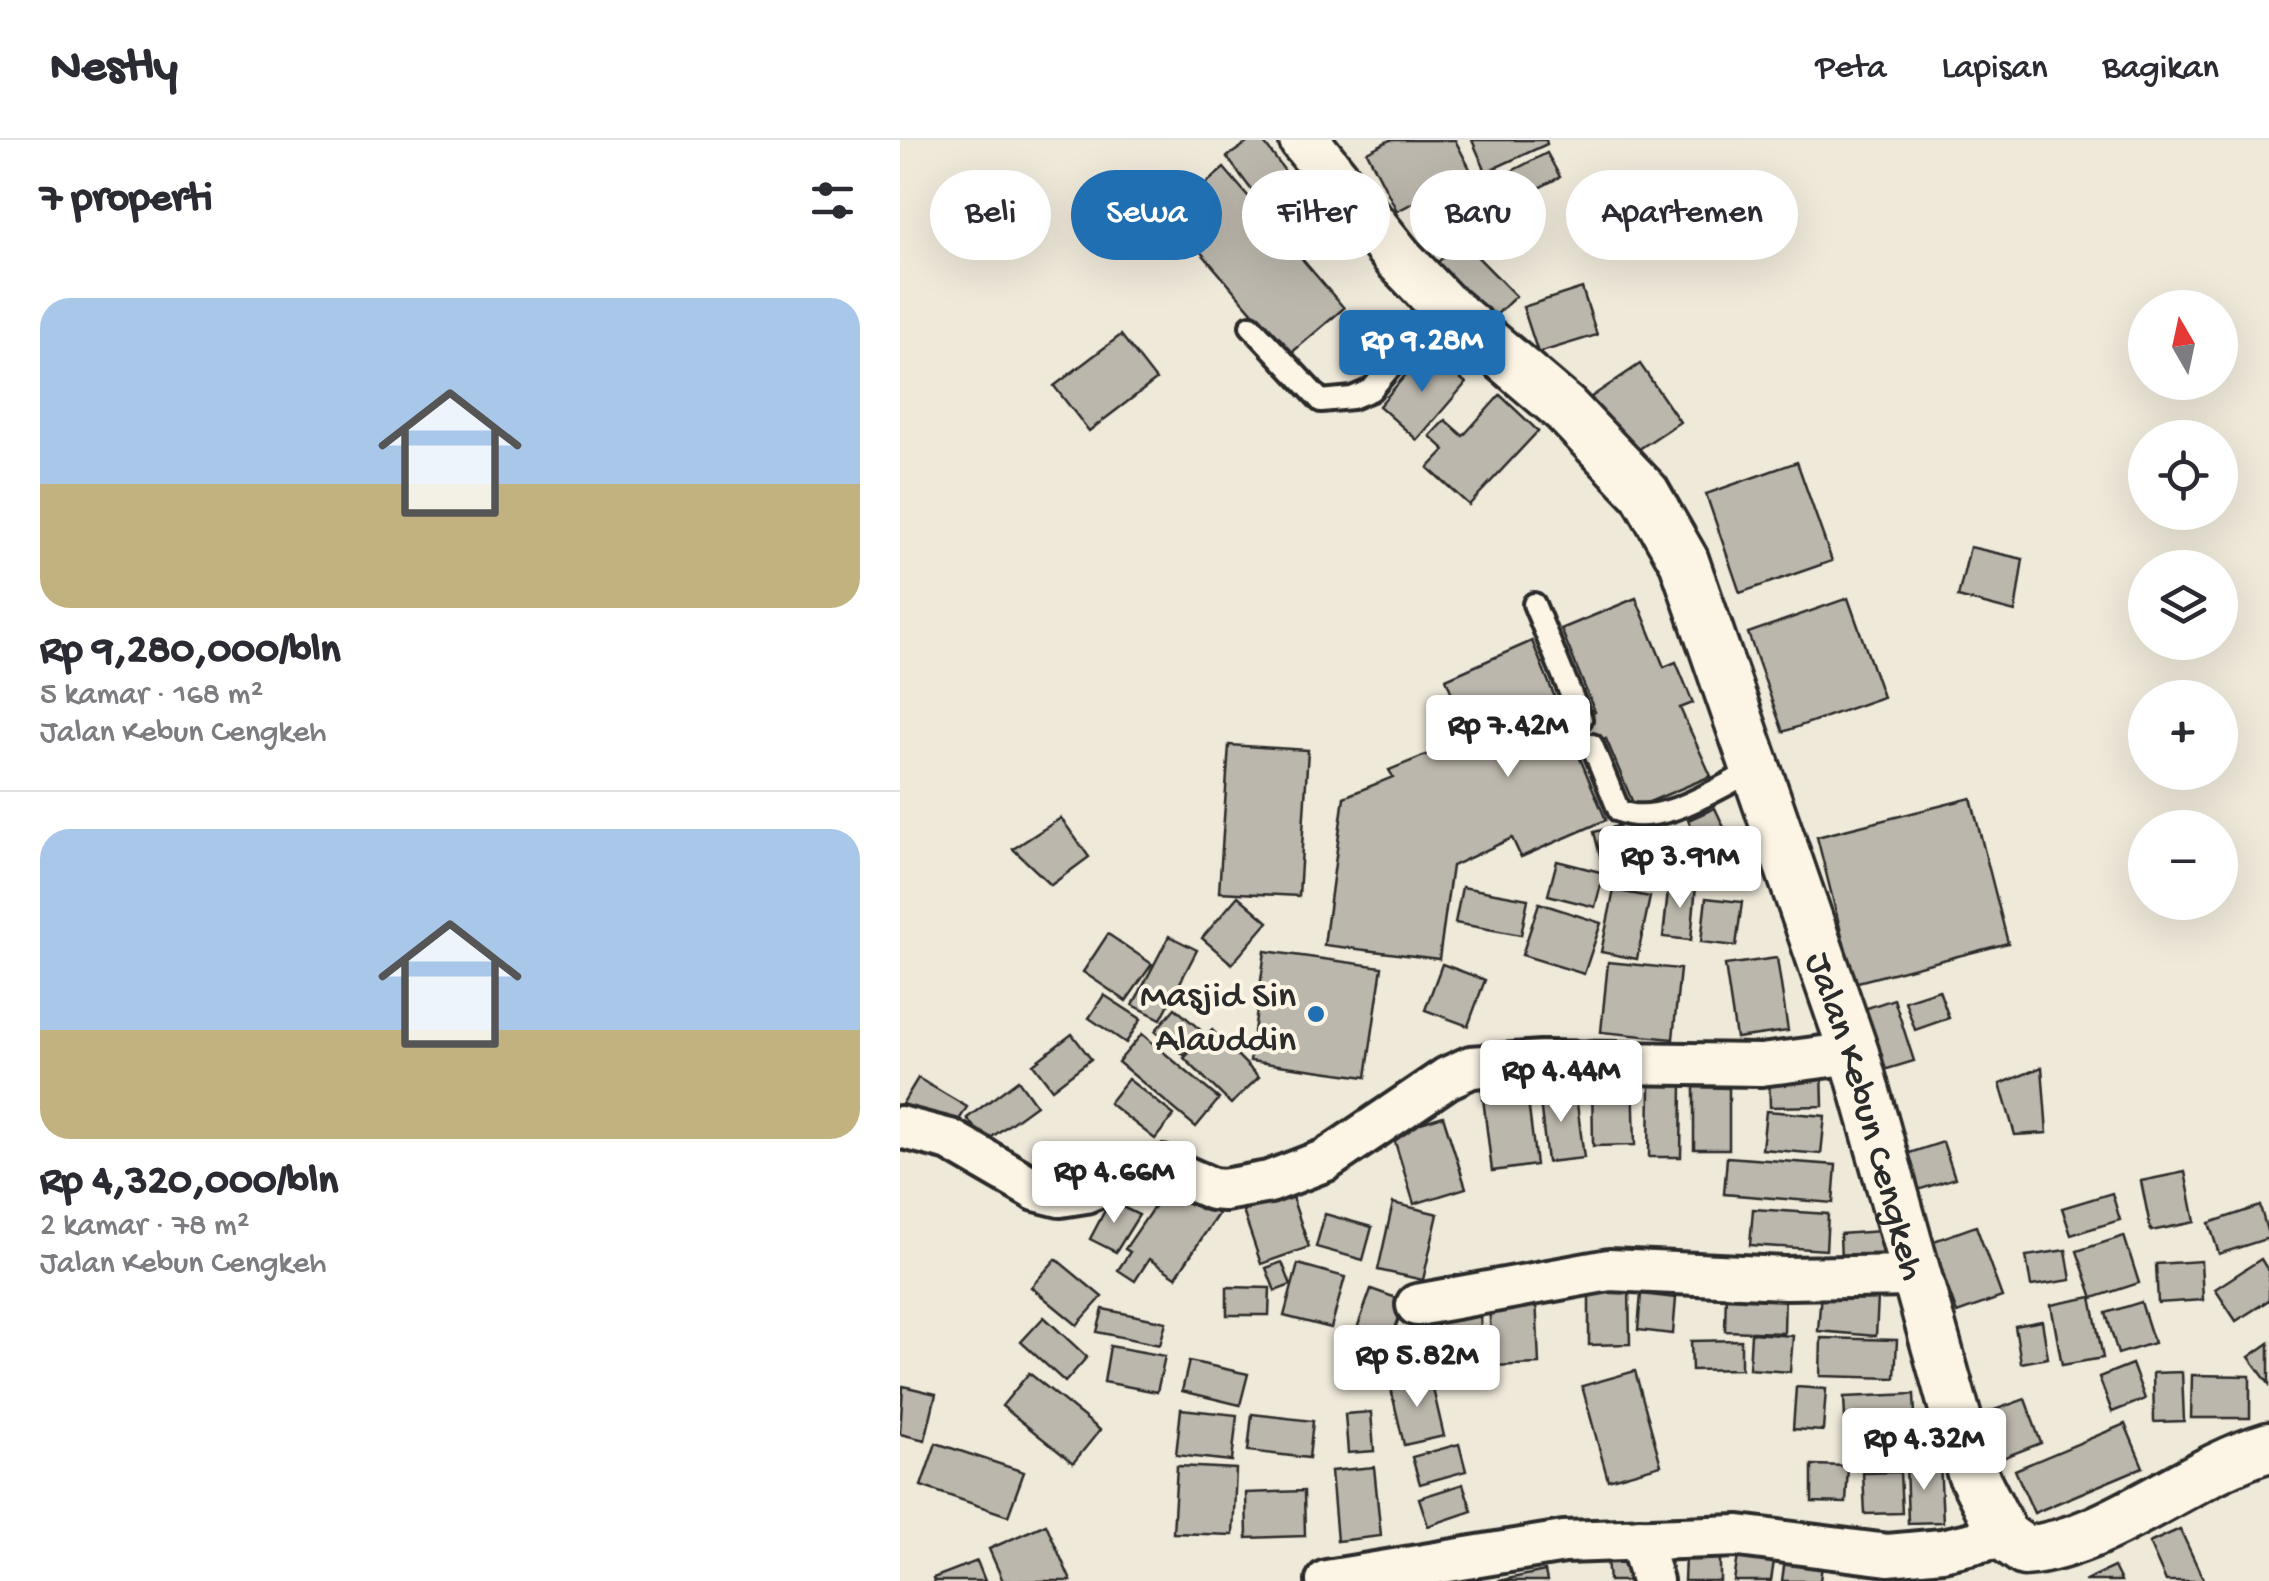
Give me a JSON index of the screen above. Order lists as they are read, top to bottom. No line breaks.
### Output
{"streets":{"street":["Jalan Kebun Cengkeh"]},"places":["Masjid Sin Alauddin"],"north":"top","page":{"header":"Nestly","nav":["Peta","Lapisan","Bagikan"],"heading":"7 properti","chip":["Beli","Sewa","Filter","Baru","Apartemen"],"list":[{"name":"Rp 9,280,000/bln","note":"5 kamar · 168 m² · Jalan Kebun Cengkeh"},{"name":"Rp 4,320,000/bln","note":"2 kamar · 78 m² · Jalan Kebun Cengkeh"}],"map_buttons":["+","−"],"price":["Rp 9.28M","Rp 7.42M","Rp 3.91M","Rp 4.44M","Rp 4.66M","Rp 5.82M","Rp 4.32M"]}}
